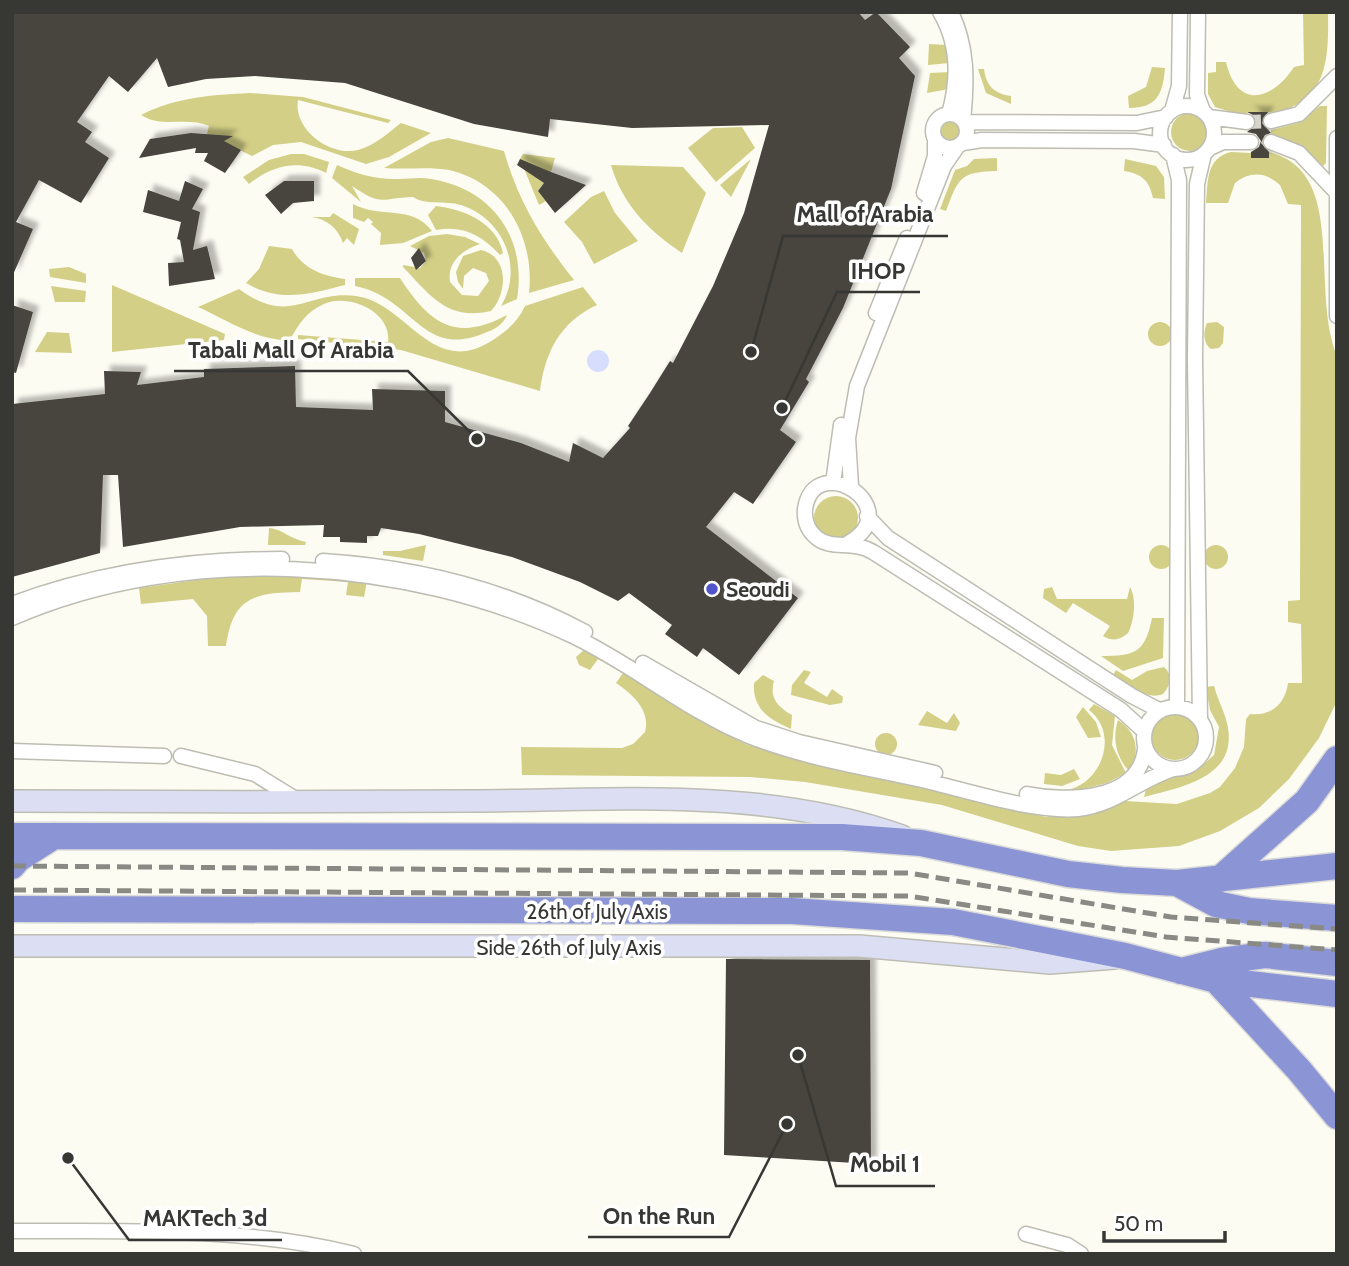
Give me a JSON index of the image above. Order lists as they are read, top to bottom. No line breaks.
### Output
{"streets":{"highway":["26th of July Axis"],"main road":["Side 26th of July Axis"]},"crossings":[["26th of July Axis","Side 26th of July Axis"]],"places":["Mall of Arabia","IHOP","Tabali Mall Of Arabia","Seoudi","Mobil 1","On the Run","MAKTech 3d"],"scale_bar":"50 m"}
